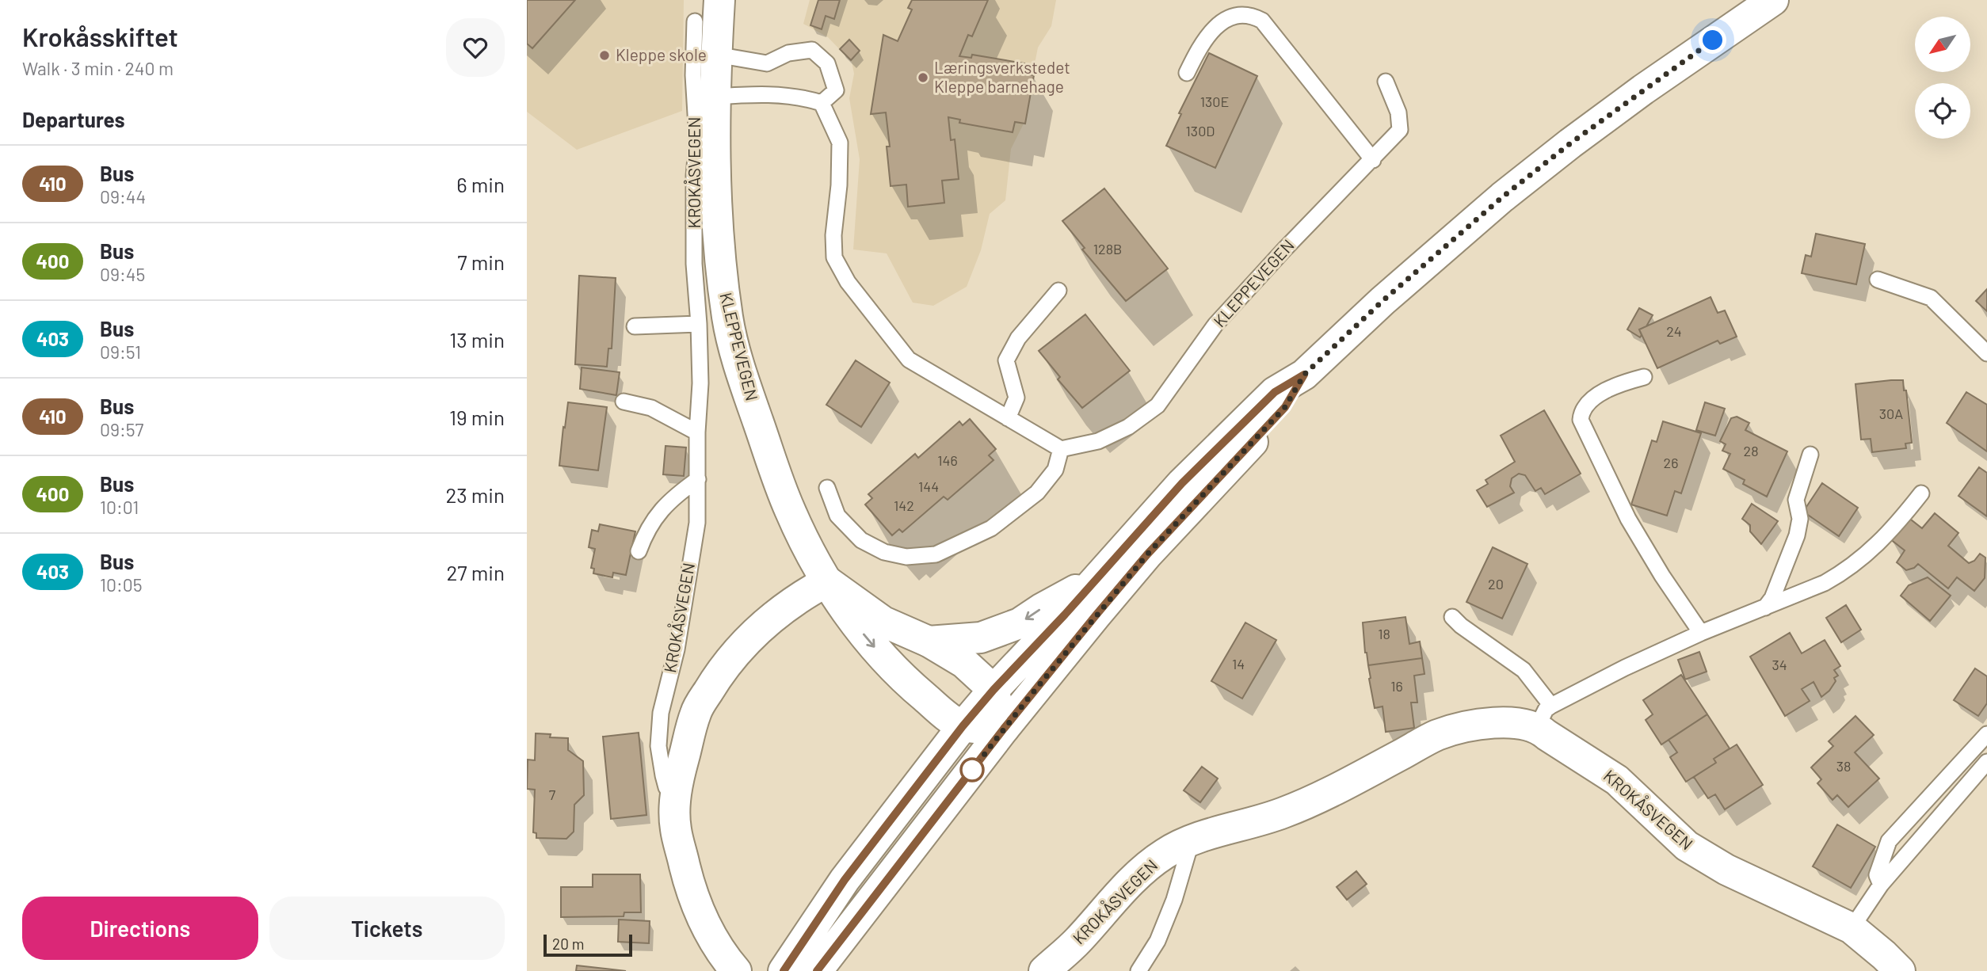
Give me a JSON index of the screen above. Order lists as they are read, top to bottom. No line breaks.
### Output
{"streets":{"main road":["KROKÅSVEGEN","KLEPPEVEGEN"]},"crossings":[["KROKÅSVEGEN","KLEPPEVEGEN"]],"places":["Kleppe skole","Læringsverkstedet Kleppe barnehage"],"lines":["bus line 410"],"house_numbers":["130E","130D","128B","24","30A","28","146","26","144","142","20","18","14","34","16","38","7"],"scale_bar":"20 m","north":"bottom left","page":{"heading":[["Krokåsskiftet","Walk · 3 min · 240 m"],"Departures"],"list":[{"mark":"410","name":"Bus","note":"09:44","value":"6 min"},{"mark":"400","name":"Bus","note":"09:45","value":"7 min"},{"mark":"403","name":"Bus","note":"09:51","value":"13 min"},{"mark":"410","name":"Bus","note":"09:57","value":"19 min"},{"mark":"400","name":"Bus","note":"10:01","value":"23 min"},{"mark":"403","name":"Bus","note":"10:05","value":"27 min"}],"buttons":["Directions","Tickets"],"scale":"20 m"}}
